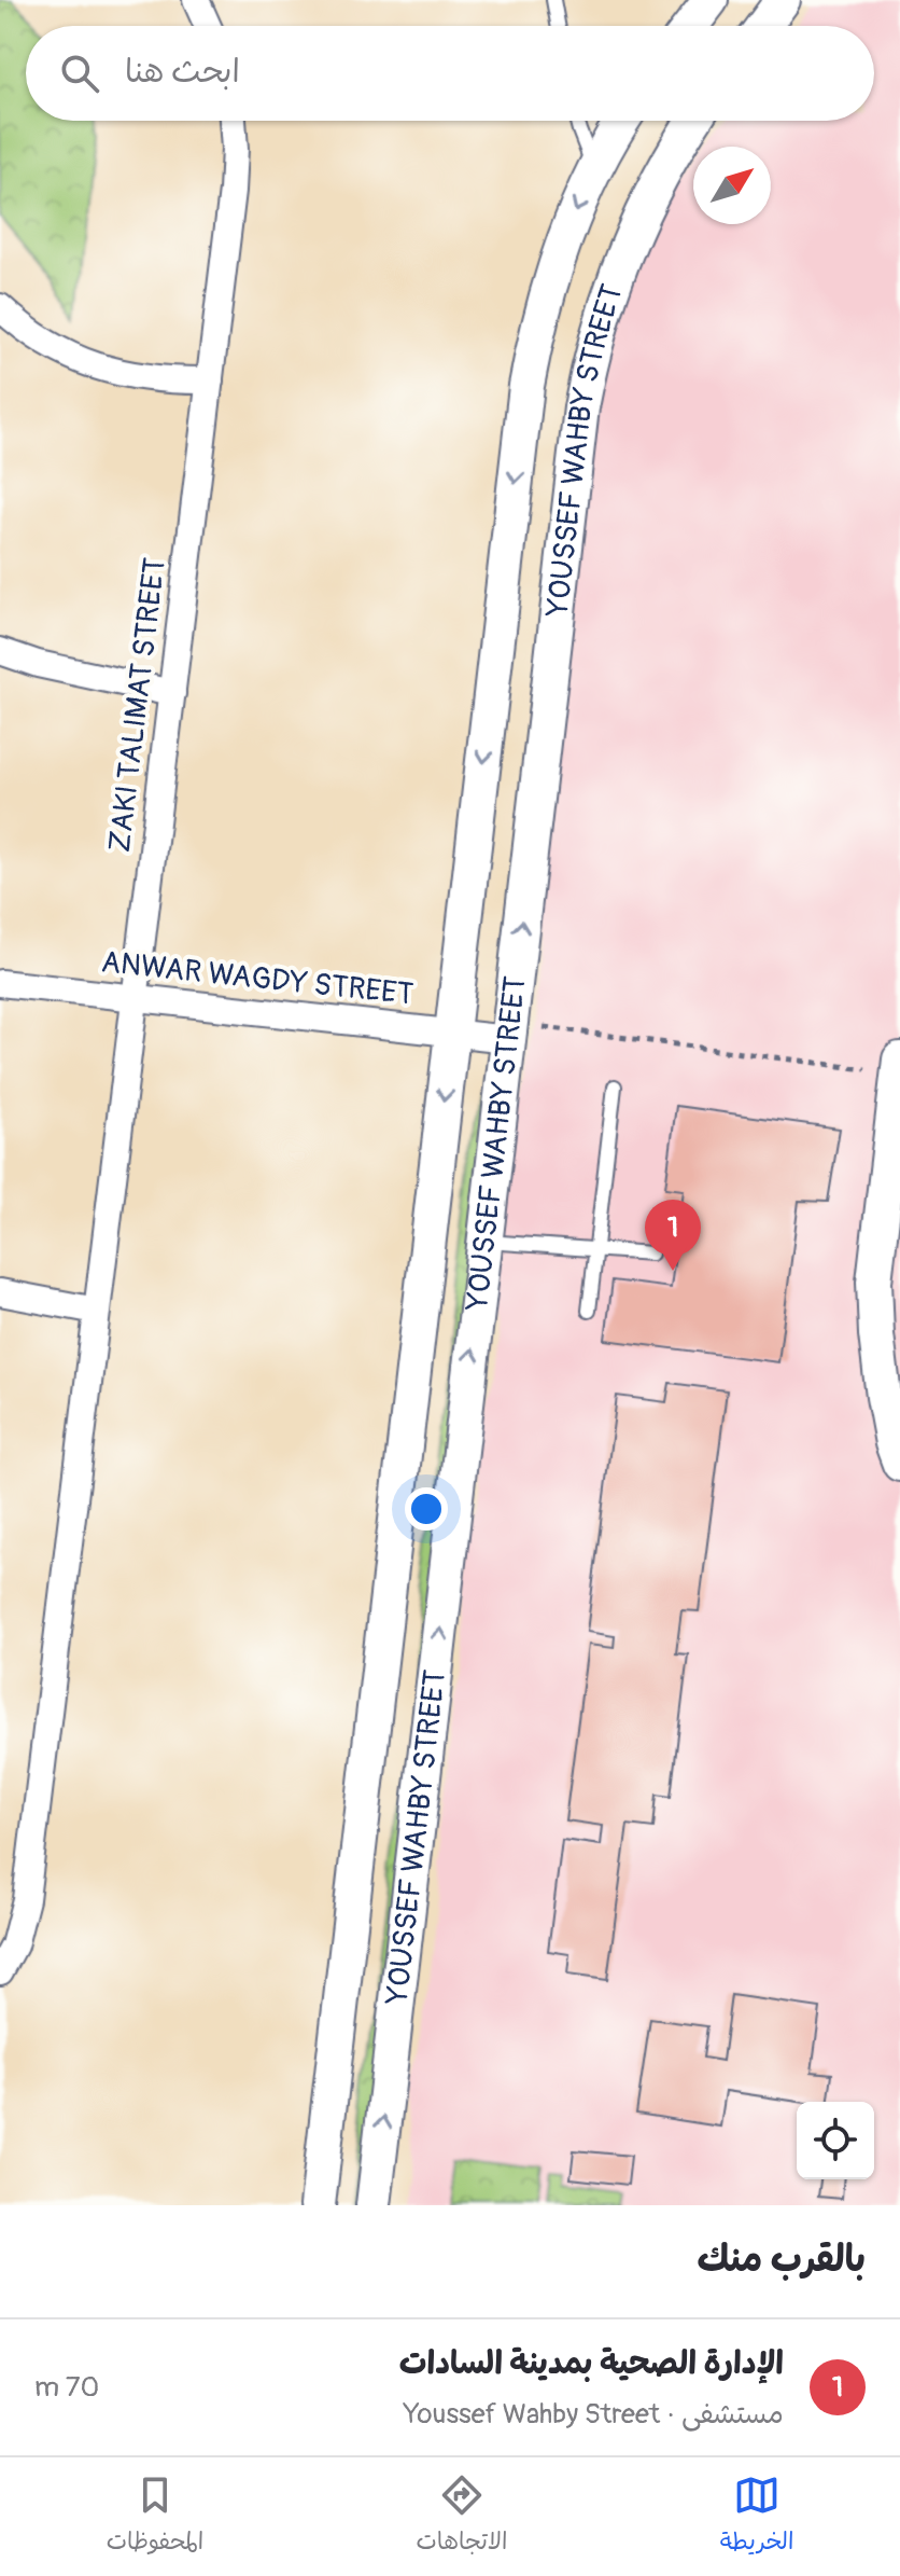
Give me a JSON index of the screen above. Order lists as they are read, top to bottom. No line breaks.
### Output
{"streets":{"street":["YOUSSEF WAHBY STREET","ZAKI TALIMAT STREET","ANWAR WAGDY STREET"]},"crossings":[["YOUSSEF WAHBY STREET","ANWAR WAGDY STREET"],["ZAKI TALIMAT STREET","ANWAR WAGDY STREET"]],"north":"top right","page":{"search":"ابحث هنا","pins":"1","heading":"بالقرب منك","list":[{"mark":"1","name":"الإدارة الصحية بمدينة السادات","note":"مستشفى · Youssef Wahby Street","value":"70 m"}],"nav":["الخريطة","الاتجاهات","المحفوظات"]}}
